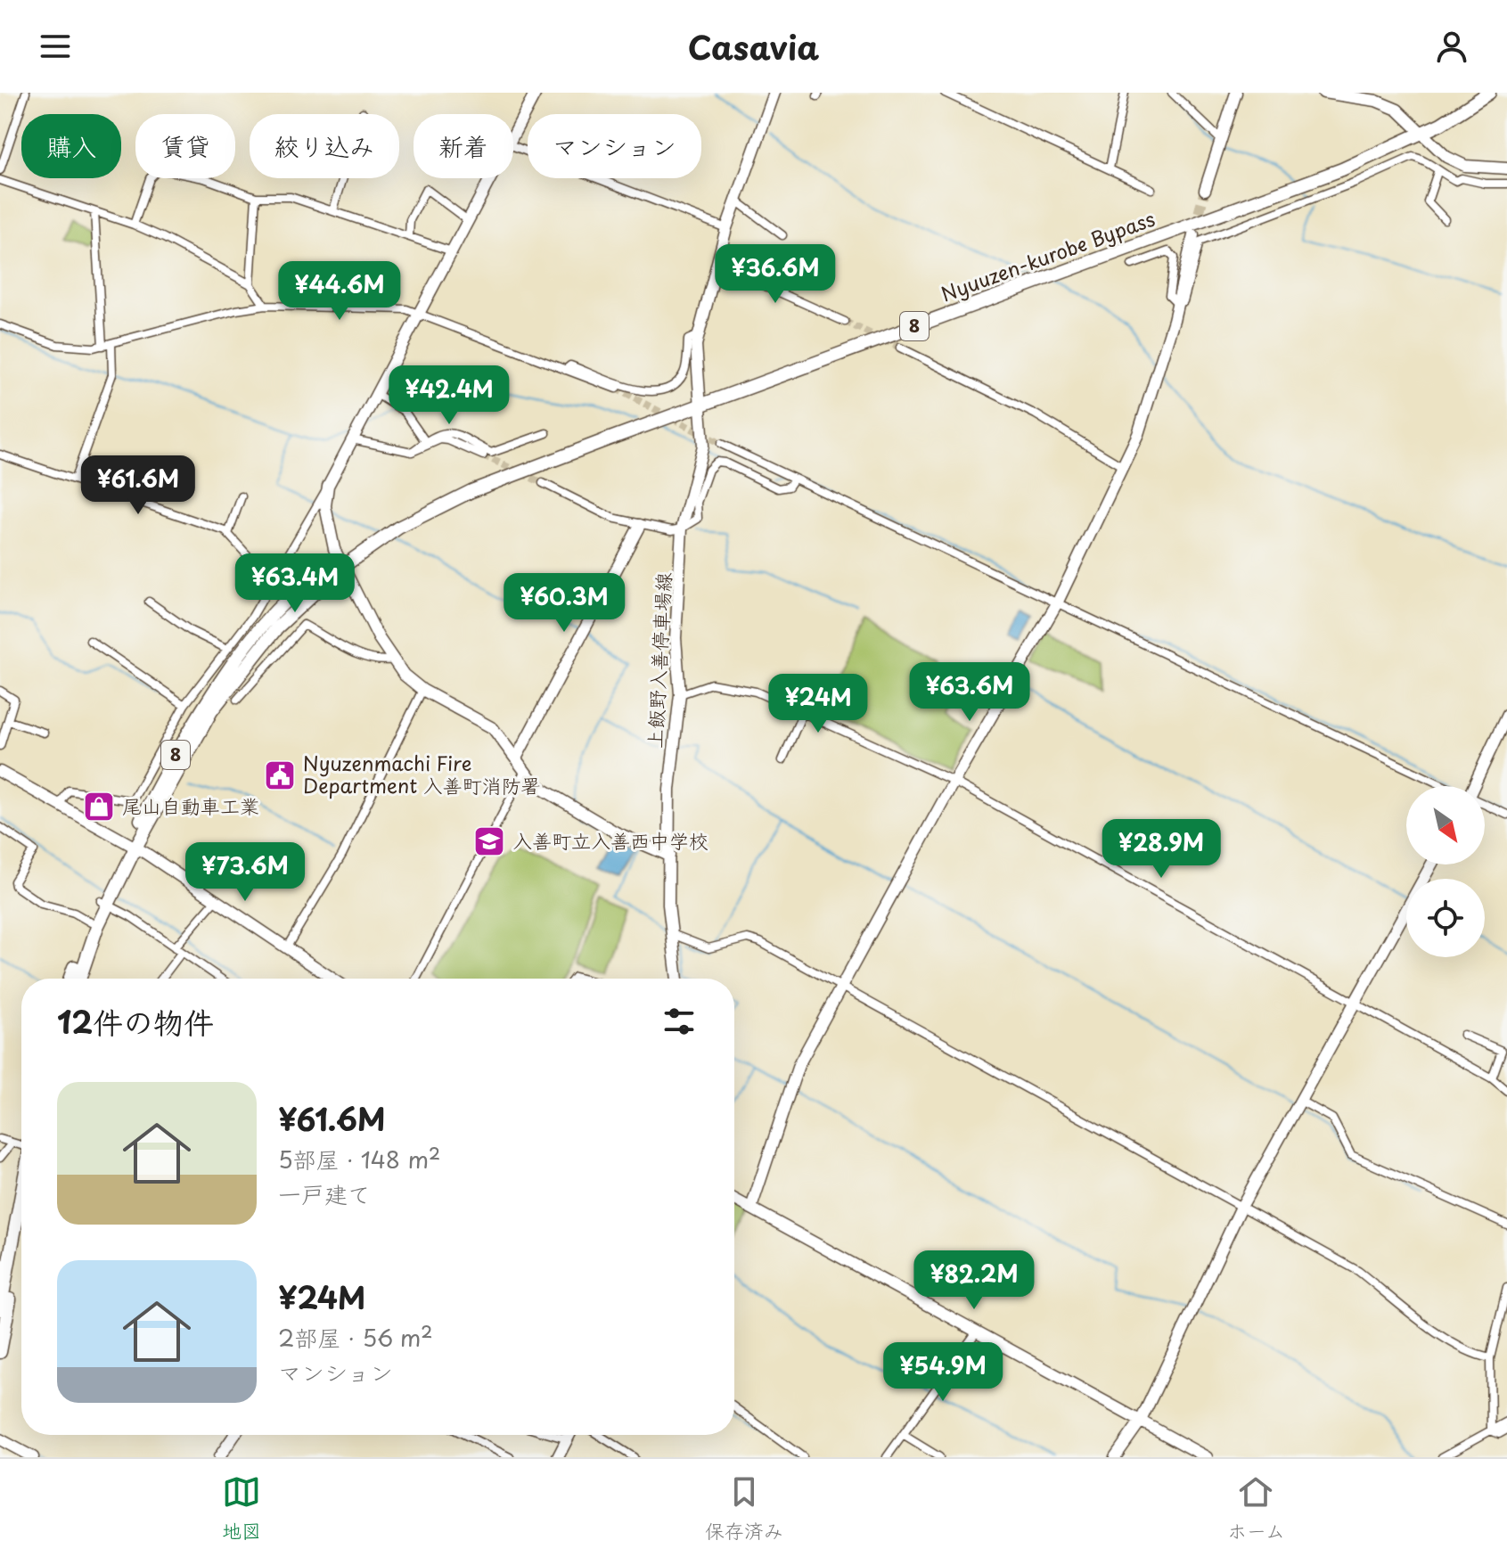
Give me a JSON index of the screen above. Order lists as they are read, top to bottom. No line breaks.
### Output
{"streets":{"highway":["Nyuuzen-kurobe Bypass","8"],"street":["上飯野入善停車場線"]},"crossings":[["Nyuuzen-kurobe Bypass","8"],["Nyuuzen-kurobe Bypass","上飯野入善停車場線"]],"places":{"public building":["Nyuzenmachi Fire Department 入善町消防署"],"shop":["尾山自動車工業"],"school or university":["入善町立入善西中学校"]},"north":"bottom right","page":{"header":"Casavia","chip":["購入","賃貸","絞り込み","新着","マンション"],"price":["¥36.6M","¥44.6M","¥42.4M","¥61.6M","¥63.4M","¥60.3M","¥63.6M","¥24M","¥28.9M","¥73.6M","¥82.2M","¥54.9M"],"heading":"12件の物件","list":[{"name":"¥61.6M","note":"5部屋 · 148 m² · 一戸建て"},{"name":"¥24M","note":"2部屋 · 56 m² · マンション"}],"tabs":["地図","保存済み","ホーム"]}}
